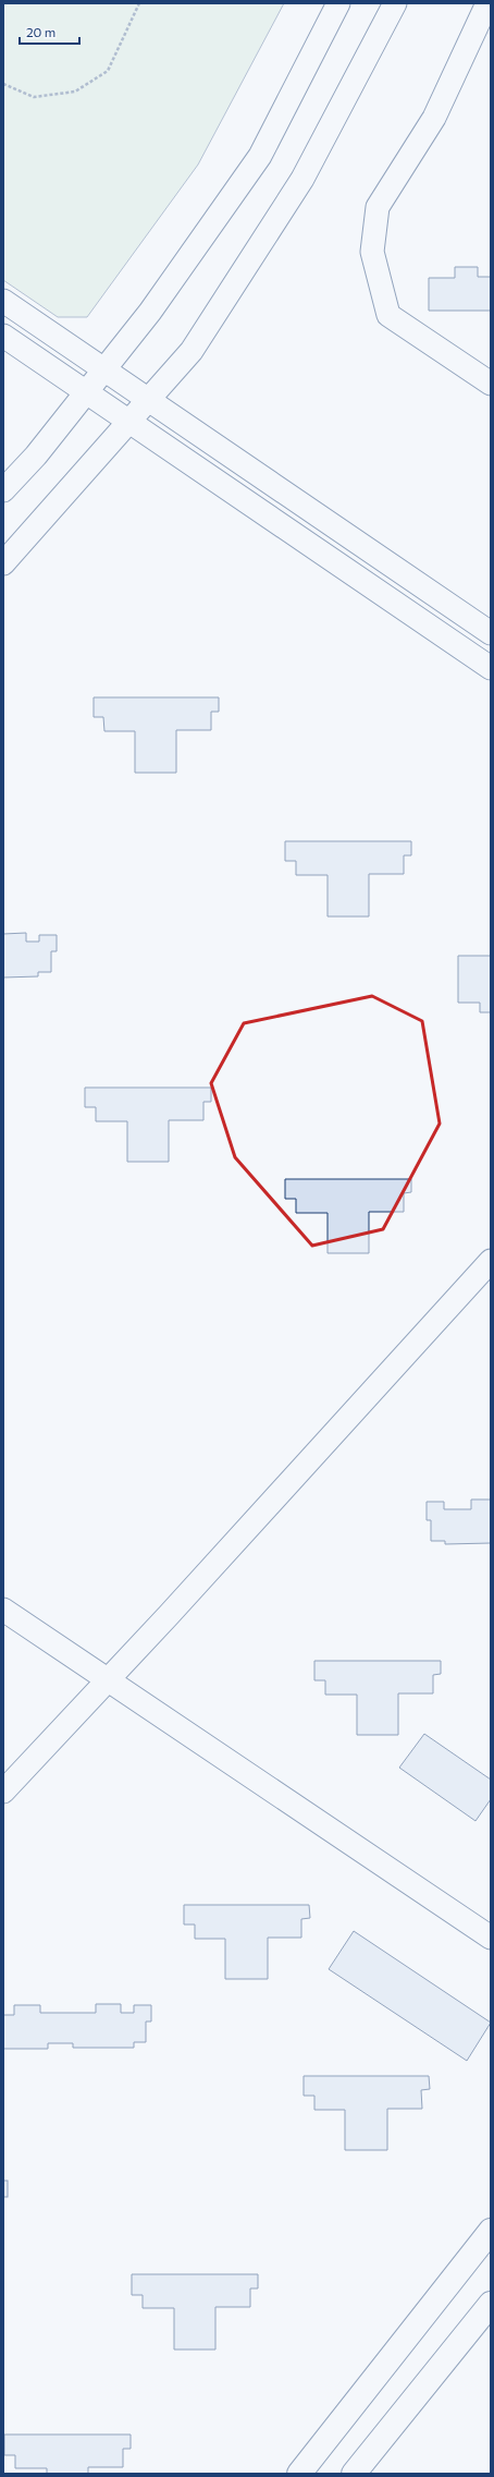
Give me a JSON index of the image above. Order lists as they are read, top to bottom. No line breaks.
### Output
{"scale_bar":"20 m"}
